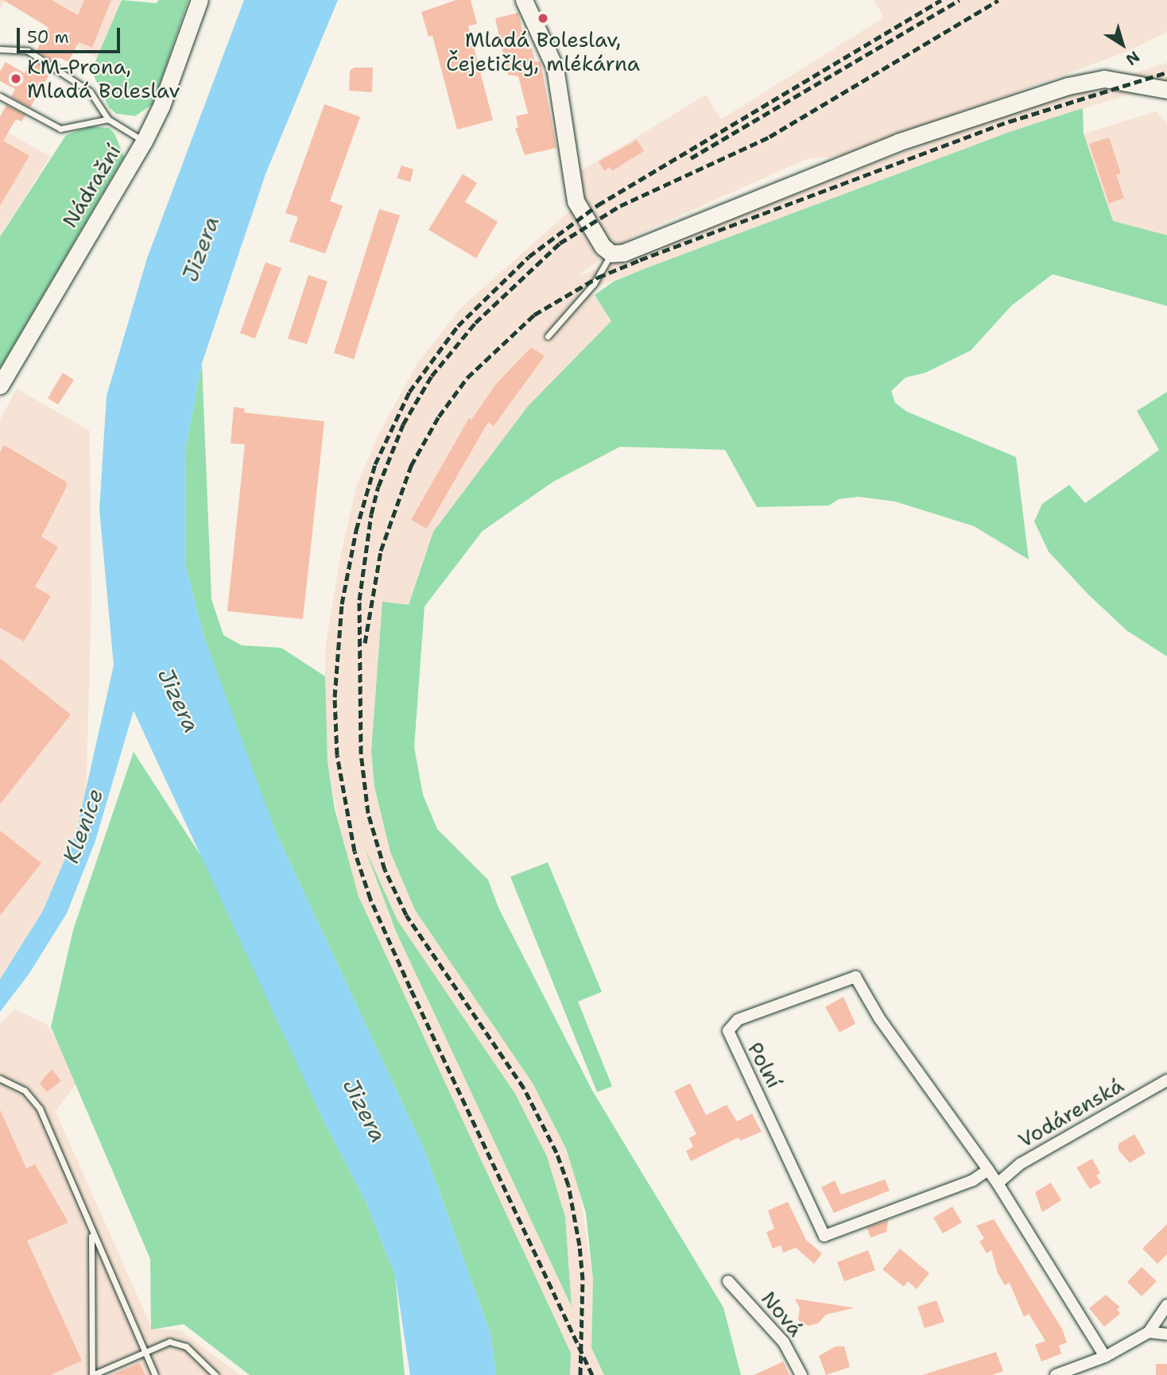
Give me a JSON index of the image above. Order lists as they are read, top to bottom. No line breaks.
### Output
{"streets":{"street":["Nádražní","Polní","Vodárenská","Nová"]},"crossings":[["Polní","Vodárenská"]],"water":["Jizera","Klenice"],"places":["Mladá Boleslav, Čejetičky, mlékárna","KM-Prona, Mladá Boleslav"],"scale_bar":"50 m","north":"bottom right"}
